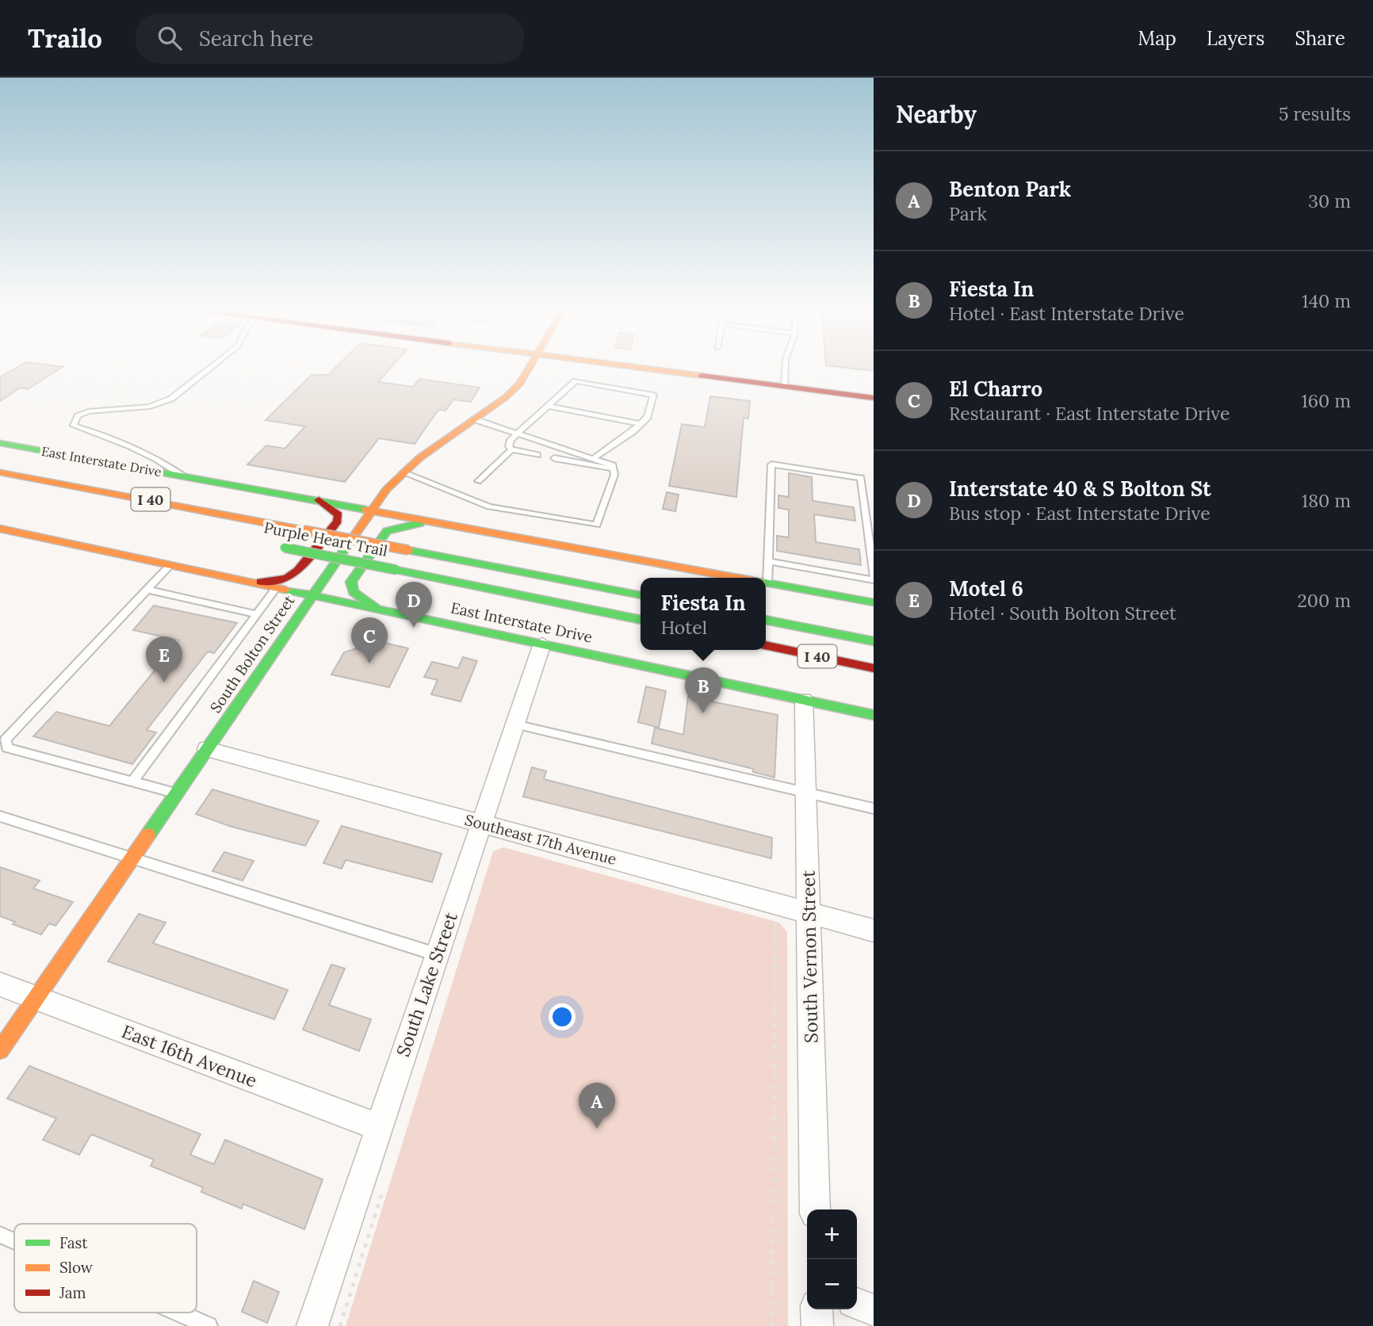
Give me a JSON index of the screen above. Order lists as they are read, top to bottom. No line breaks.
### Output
{"streets":{"main road":["East Interstate Drive","I 40","Purple Heart Trail","South Bolton Street"],"street":["Southeast 17th Avenue","South Vernon Street","South Lake Street","East 16th Avenue"]},"crossings":[["East Interstate Drive","South Bolton Street"],["East Interstate Drive","South Vernon Street"],["East Interstate Drive","South Lake Street"],["South Bolton Street","Southeast 17th Avenue"],["South Bolton Street","East 16th Avenue"],["Southeast 17th Avenue","South Vernon Street"],["Southeast 17th Avenue","South Lake Street"],["South Lake Street","East 16th Avenue"]],"legend":["Fast","Slow","Jam"],"page":{"header":"Trailo","search":"Search here","nav":["Map","Layers","Share"],"heading":["Nearby","5 results"],"list":[{"mark":"A","name":"Benton Park","note":"Park","value":"30 m"},{"mark":"B","name":"Fiesta In","note":"Hotel · East Interstate Drive","value":"140 m"},{"mark":"C","name":"El Charro","note":"Restaurant · East Interstate Drive","value":"160 m"},{"mark":"D","name":"Interstate 40 & S Bolton St","note":"Bus stop · East Interstate Drive","value":"180 m"},{"mark":"E","name":"Motel 6","note":"Hotel · South Bolton Street","value":"200 m"}],"popup":["Fiesta In","Hotel"],"pins":["D","C","E","B","A"],"map_buttons":["+","−"]}}
